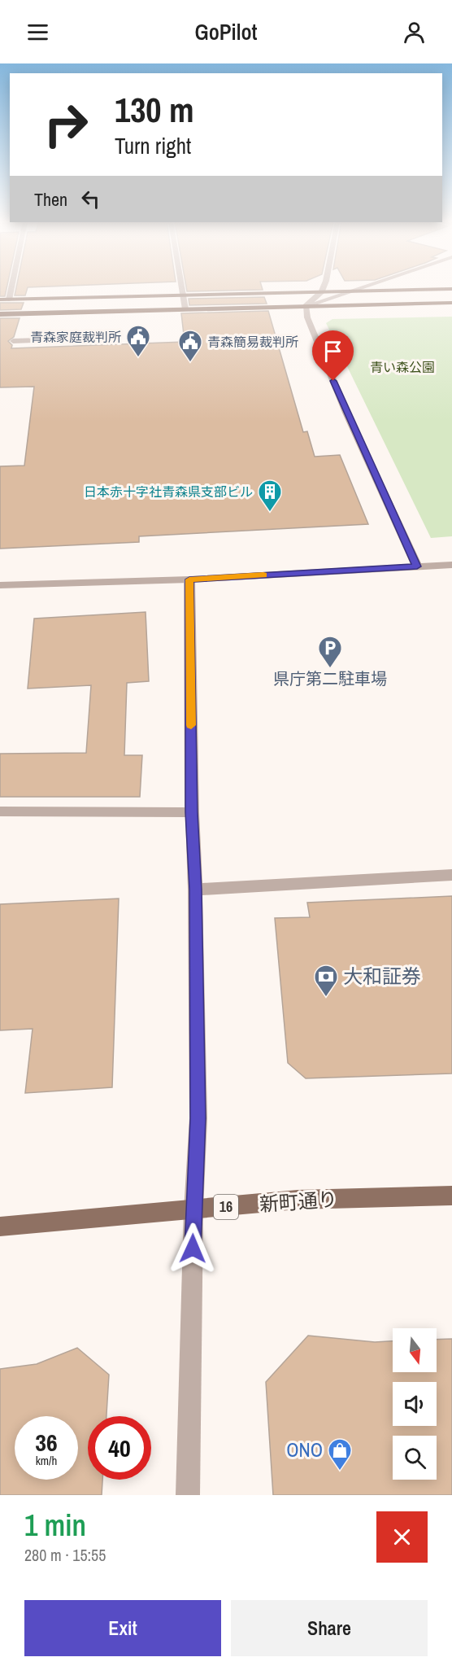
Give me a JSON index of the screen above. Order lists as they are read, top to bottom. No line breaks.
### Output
{"streets":{"main road":["新町通り","16"]},"parks":["青い森公園"],"places":{"public building":["青森家庭裁判所","青森簡易裁判所"],"building":["日本赤十字社青森県支部ビル"],"parking":["県庁第二駐車場"],"bank":["大和証券"],"shop":["ONO"]},"north":"bottom","page":{"header":"GoPilot","turn":["130 m","Turn right"],"then":"Then","speed":"36 km/h","limit":"40","heading":["1 min","280 m · 15:55"],"buttons":["Exit","Share"]}}
